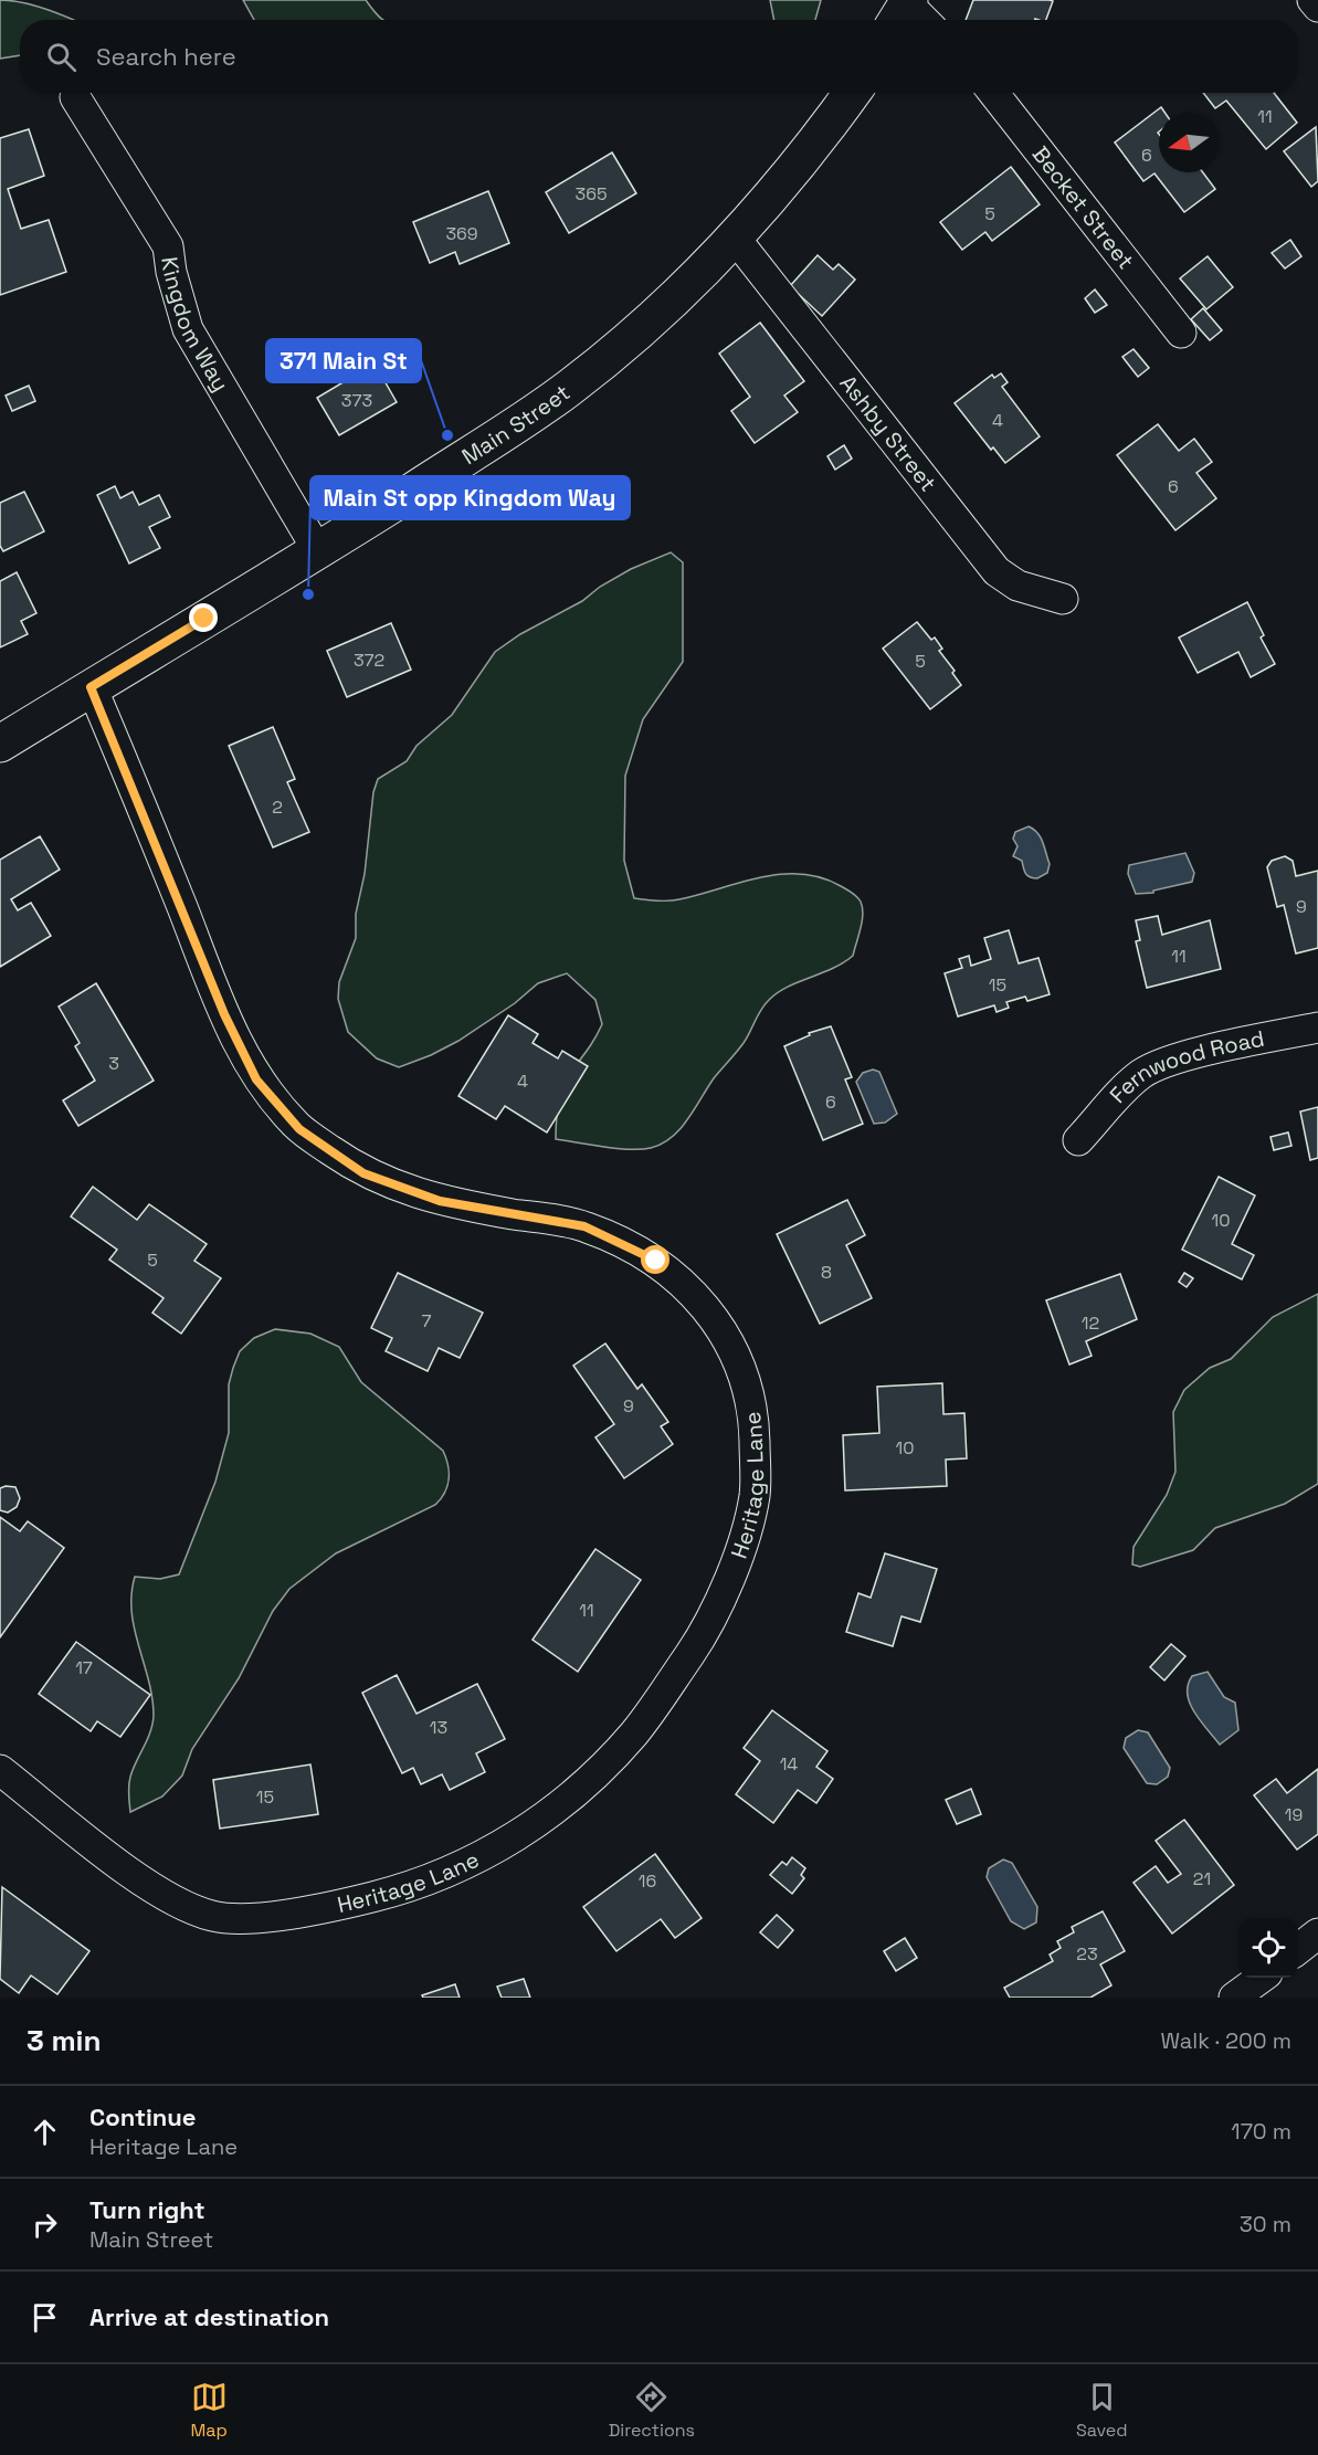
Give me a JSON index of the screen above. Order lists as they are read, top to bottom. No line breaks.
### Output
{"streets":{"main road":["Main Street"],"street":["Becket Street","Kingdom Way","Ashby Street","Fernwood Road","Heritage Lane"]},"crossings":[["Kingdom Way","Main Street"],["Main Street","Ashby Street"],["Main Street","Heritage Lane"]],"places":["371 Main St","Main St opp Kingdom Way"],"house_numbers":["11","6","365","5","369","373","4","6","372","5","2","9","11","15","3","4","6","10","5","8","7","12","9","10","11","17","13","14","15","19","21","16","23"],"north":"left","page":{"search":"Search here","heading":["3 min","Walk · 200 m"],"list":[["Continue","Heritage Lane","170 m"],["Turn right","Main Street","30 m"],"Arrive at destination"],"nav":["Map","Directions","Saved"]}}
